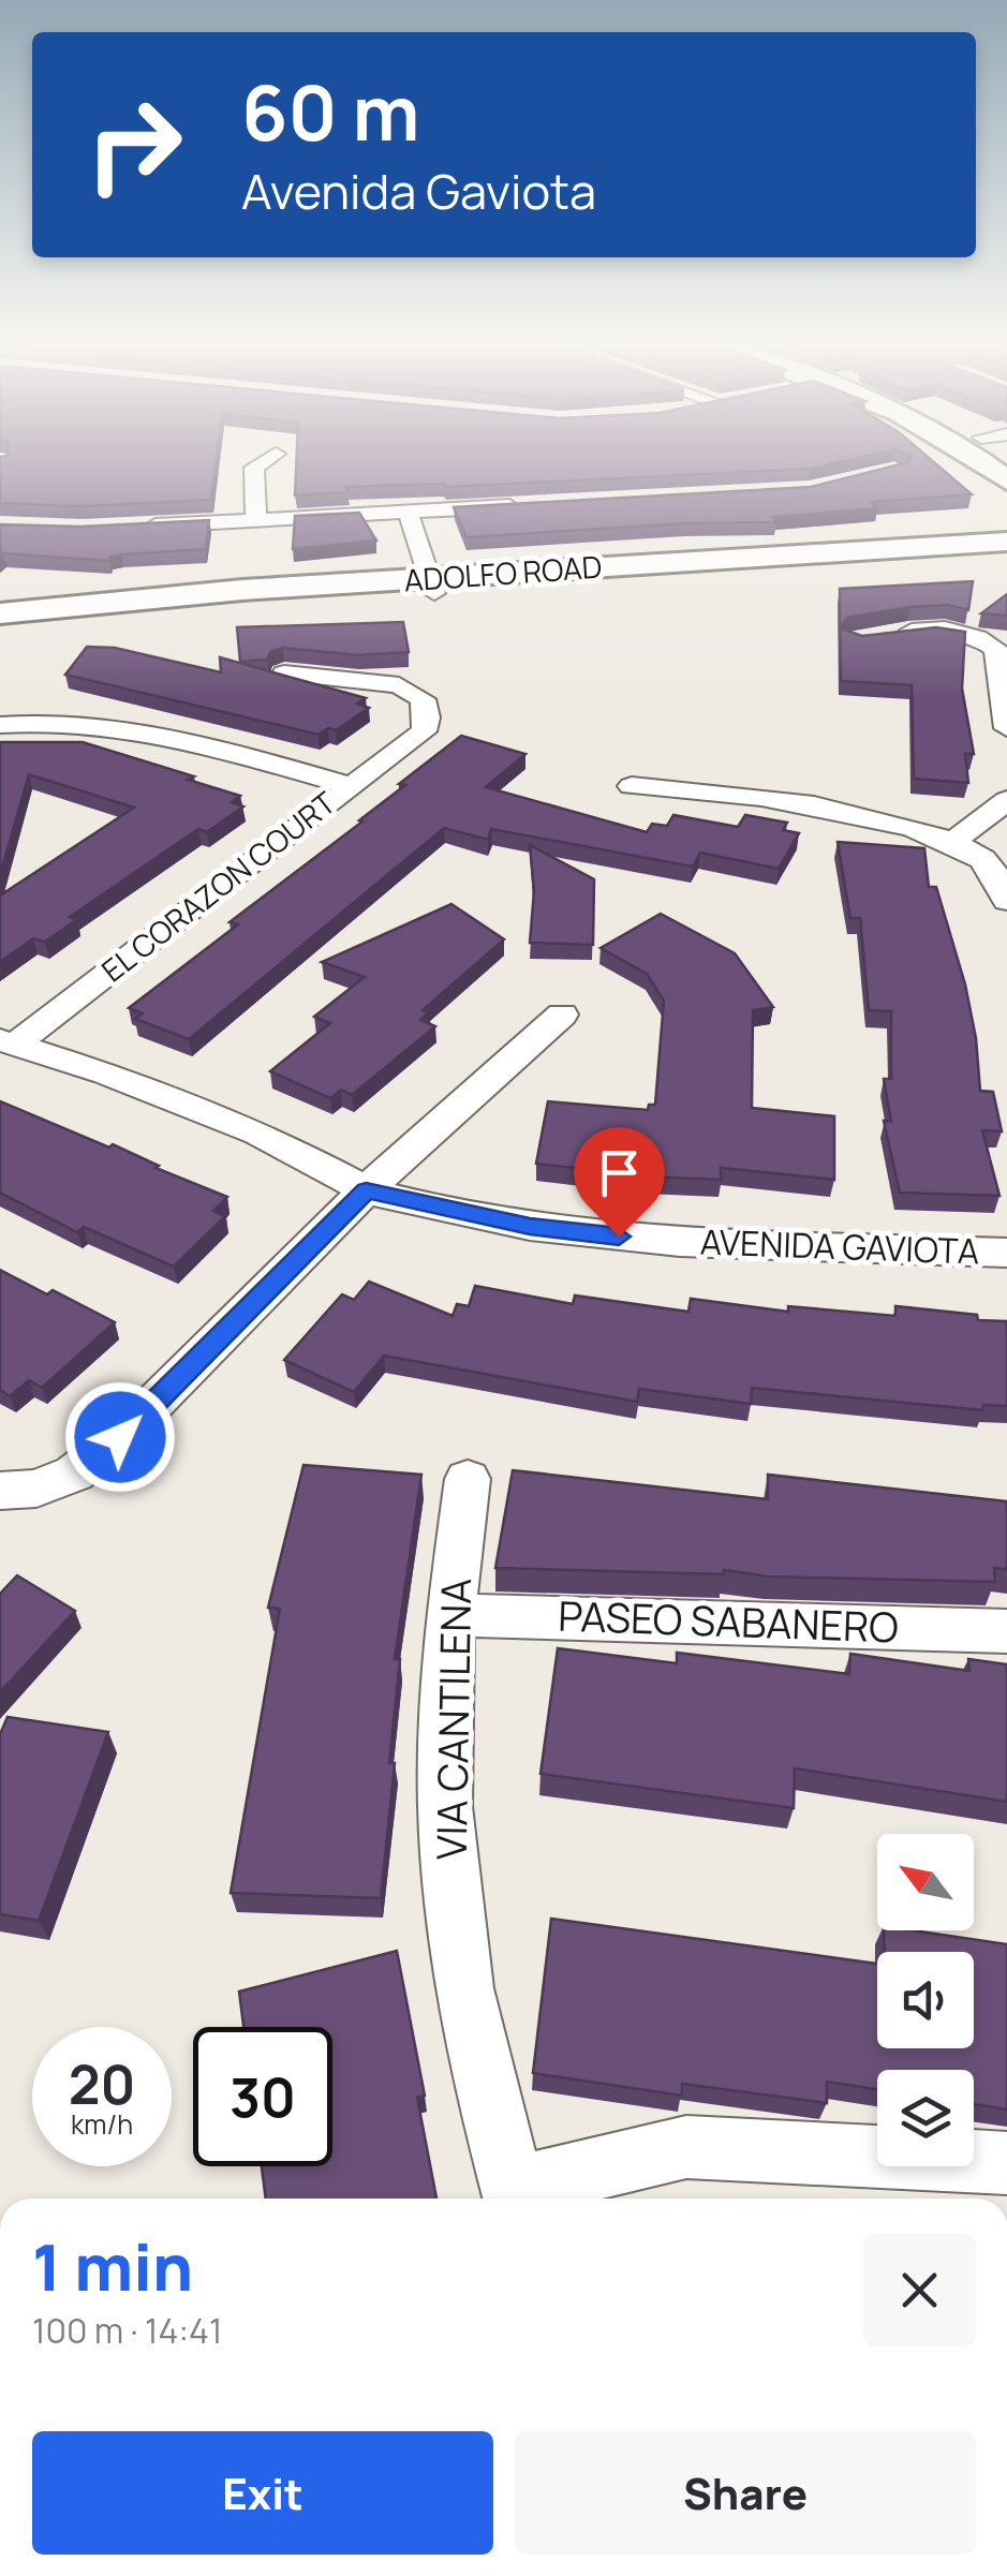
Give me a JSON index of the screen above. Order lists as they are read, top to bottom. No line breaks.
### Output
{"streets":{"main road":["ADOLFO ROAD"],"street":["EL CORAZON COURT","AVENIDA GAVIOTA","PASEO SABANERO","VIA CANTILENA"]},"crossings":[["EL CORAZON COURT","AVENIDA GAVIOTA"],["PASEO SABANERO","VIA CANTILENA"]],"north":"top left","page":{"turn":["60 m","Avenida Gaviota"],"speed":"20 km/h","limit":"30","heading":["1 min","100 m · 14:41"],"buttons":["Exit","Share"]}}
